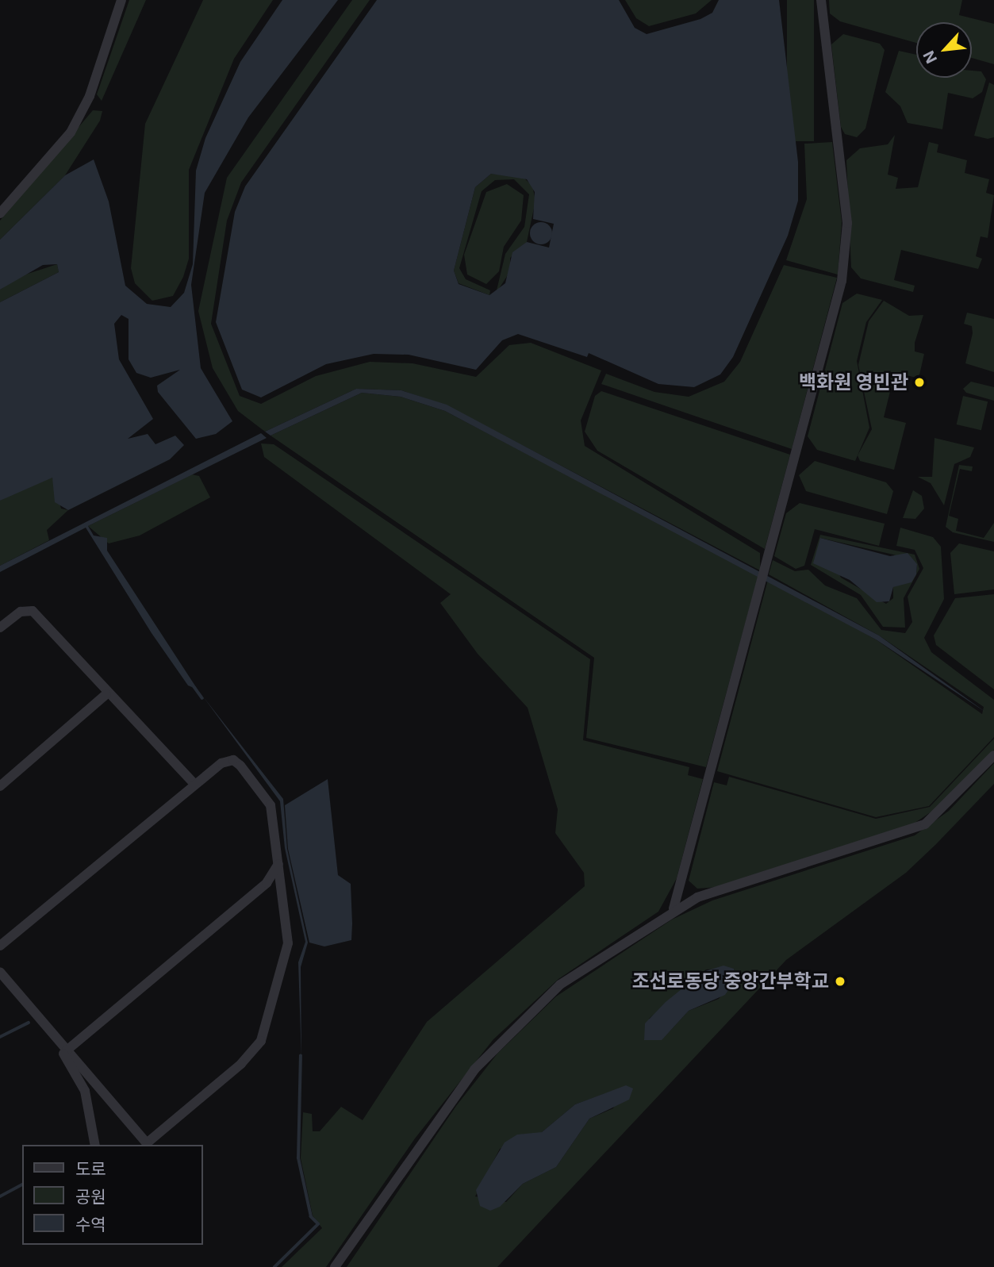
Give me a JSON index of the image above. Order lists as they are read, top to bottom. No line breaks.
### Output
{"places":["백화원 영빈관","조선로동당 중앙간부학교"],"legend":["도로","공원","수역"],"north":"bottom left"}
